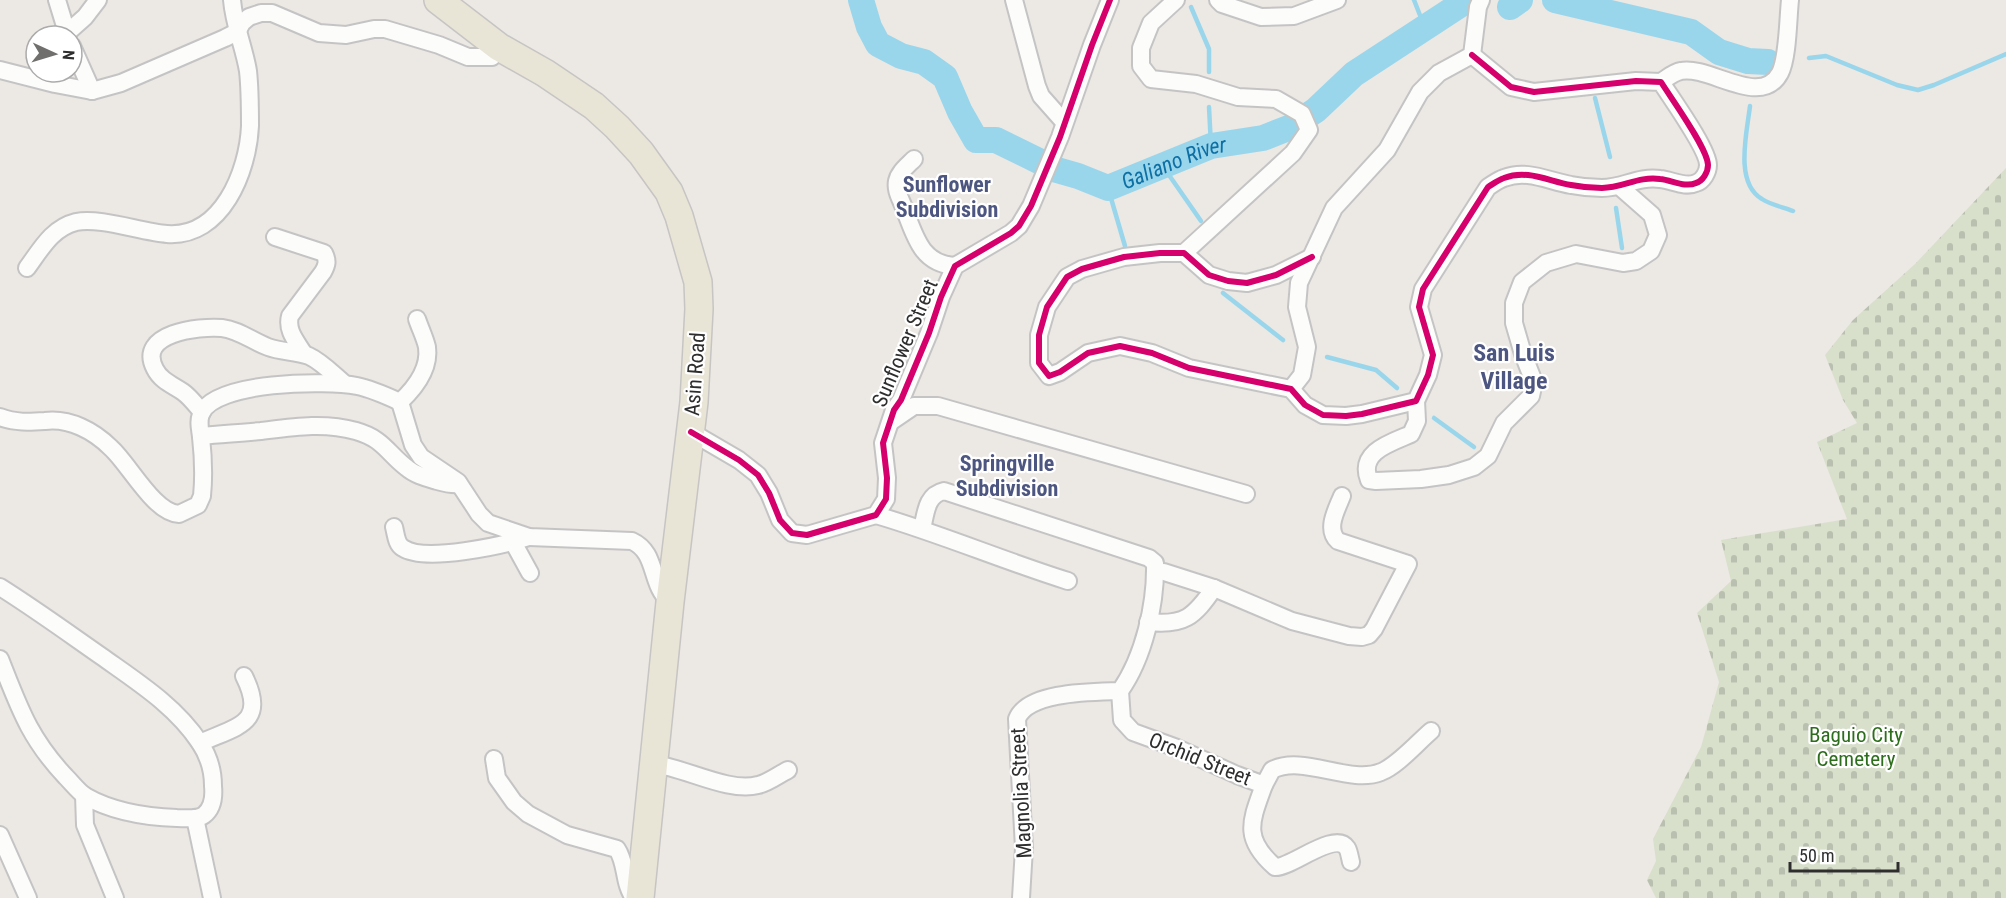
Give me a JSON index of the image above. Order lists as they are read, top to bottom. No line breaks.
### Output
{"streets":{"main road":["Asin Road"],"street":["Sunflower Street","Orchid Street","Magnolia Street"]},"crossings":[["Orchid Street","Magnolia Street"]],"districts":["Sunflower Subdivision","San Luis Village","Springville Subdivision"],"water":["Galiano River"],"parks":["Baguio City Cemetery"],"scale_bar":"50 m","north":"right"}
